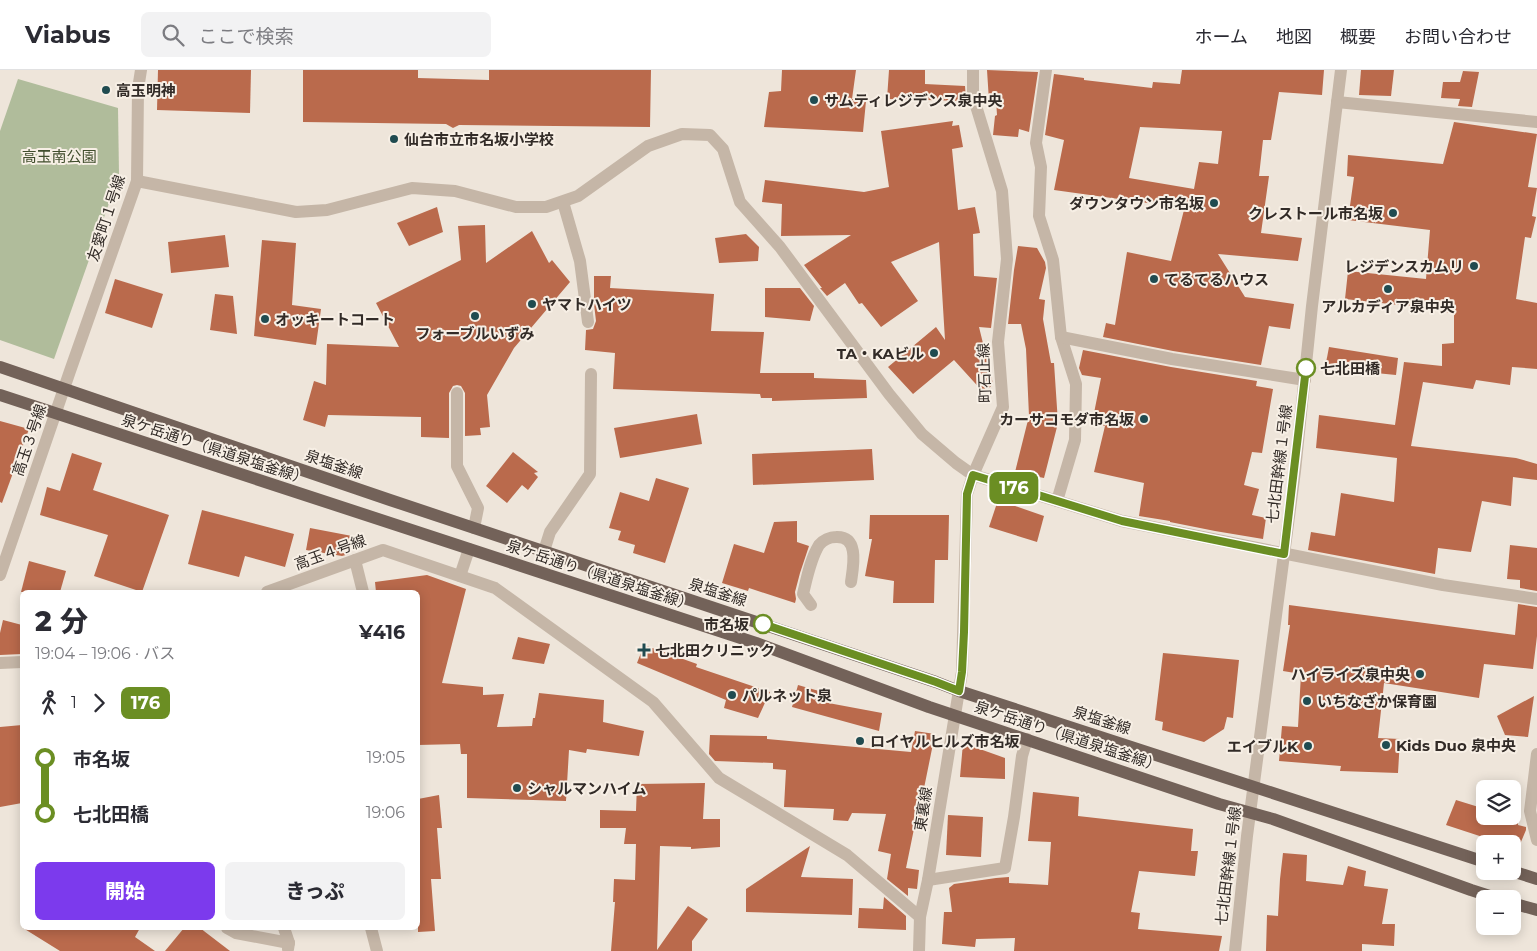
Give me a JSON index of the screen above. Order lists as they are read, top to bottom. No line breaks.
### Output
{"streets":{"main road":["泉ケ岳通り（県道泉塩釜線）","泉塩釜線"],"street":["友愛町１号線","町石止線","高玉３号線","七北田幹線１号線","高玉４号線","東裏線"]},"crossings":[["友愛町１号線","高玉３号線"],["町石止線","東裏線"],["高玉３号線","泉ケ岳通り（県道泉塩釜線）"],["高玉３号線","泉塩釜線"],["泉ケ岳通り（県道泉塩釜線）","七北田幹線１号線"],["泉ケ岳通り（県道泉塩釜線）","東裏線"],["泉塩釜線","七北田幹線１号線"],["泉塩釜線","東裏線"],["高玉４号線","東裏線"]],"parks":["高玉南公園"],"places":{"other":["高玉明神","サムティレジデンス泉中央","仙台市立市名坂小学校","ダウンタウン市名坂","クレストール市名坂","レジデンスカムリ","てるてるハウス","アルカディア泉中央","ヤマトハイツ","フォーブルいずみ","オッキートコート","TA・KAビル","七北田橋","カーサコモダ市名坂","市名坂","ハイライズ泉中央","パルネット泉","いちなざか保育園","ロイヤルヒルズ市名坂","Kids Duo 泉中央","エイブルK","シャルマンハイム"],"health":["七北田クリニック"]},"lines":["bus line 176"],"page":{"header":"Viabus","search":"ここで検索","nav":["ホーム","地図","概要","お問い合わせ"],"on_map":"176","heading":["2 分","19:04 – 19:06 · バス","¥416"],"legs":["1","176"],"list":[{"name":"市名坂","value":"19:05"},{"name":"七北田橋","value":"19:06"}],"map_buttons":["+","−"],"buttons":["開始","きっぷ"]}}
